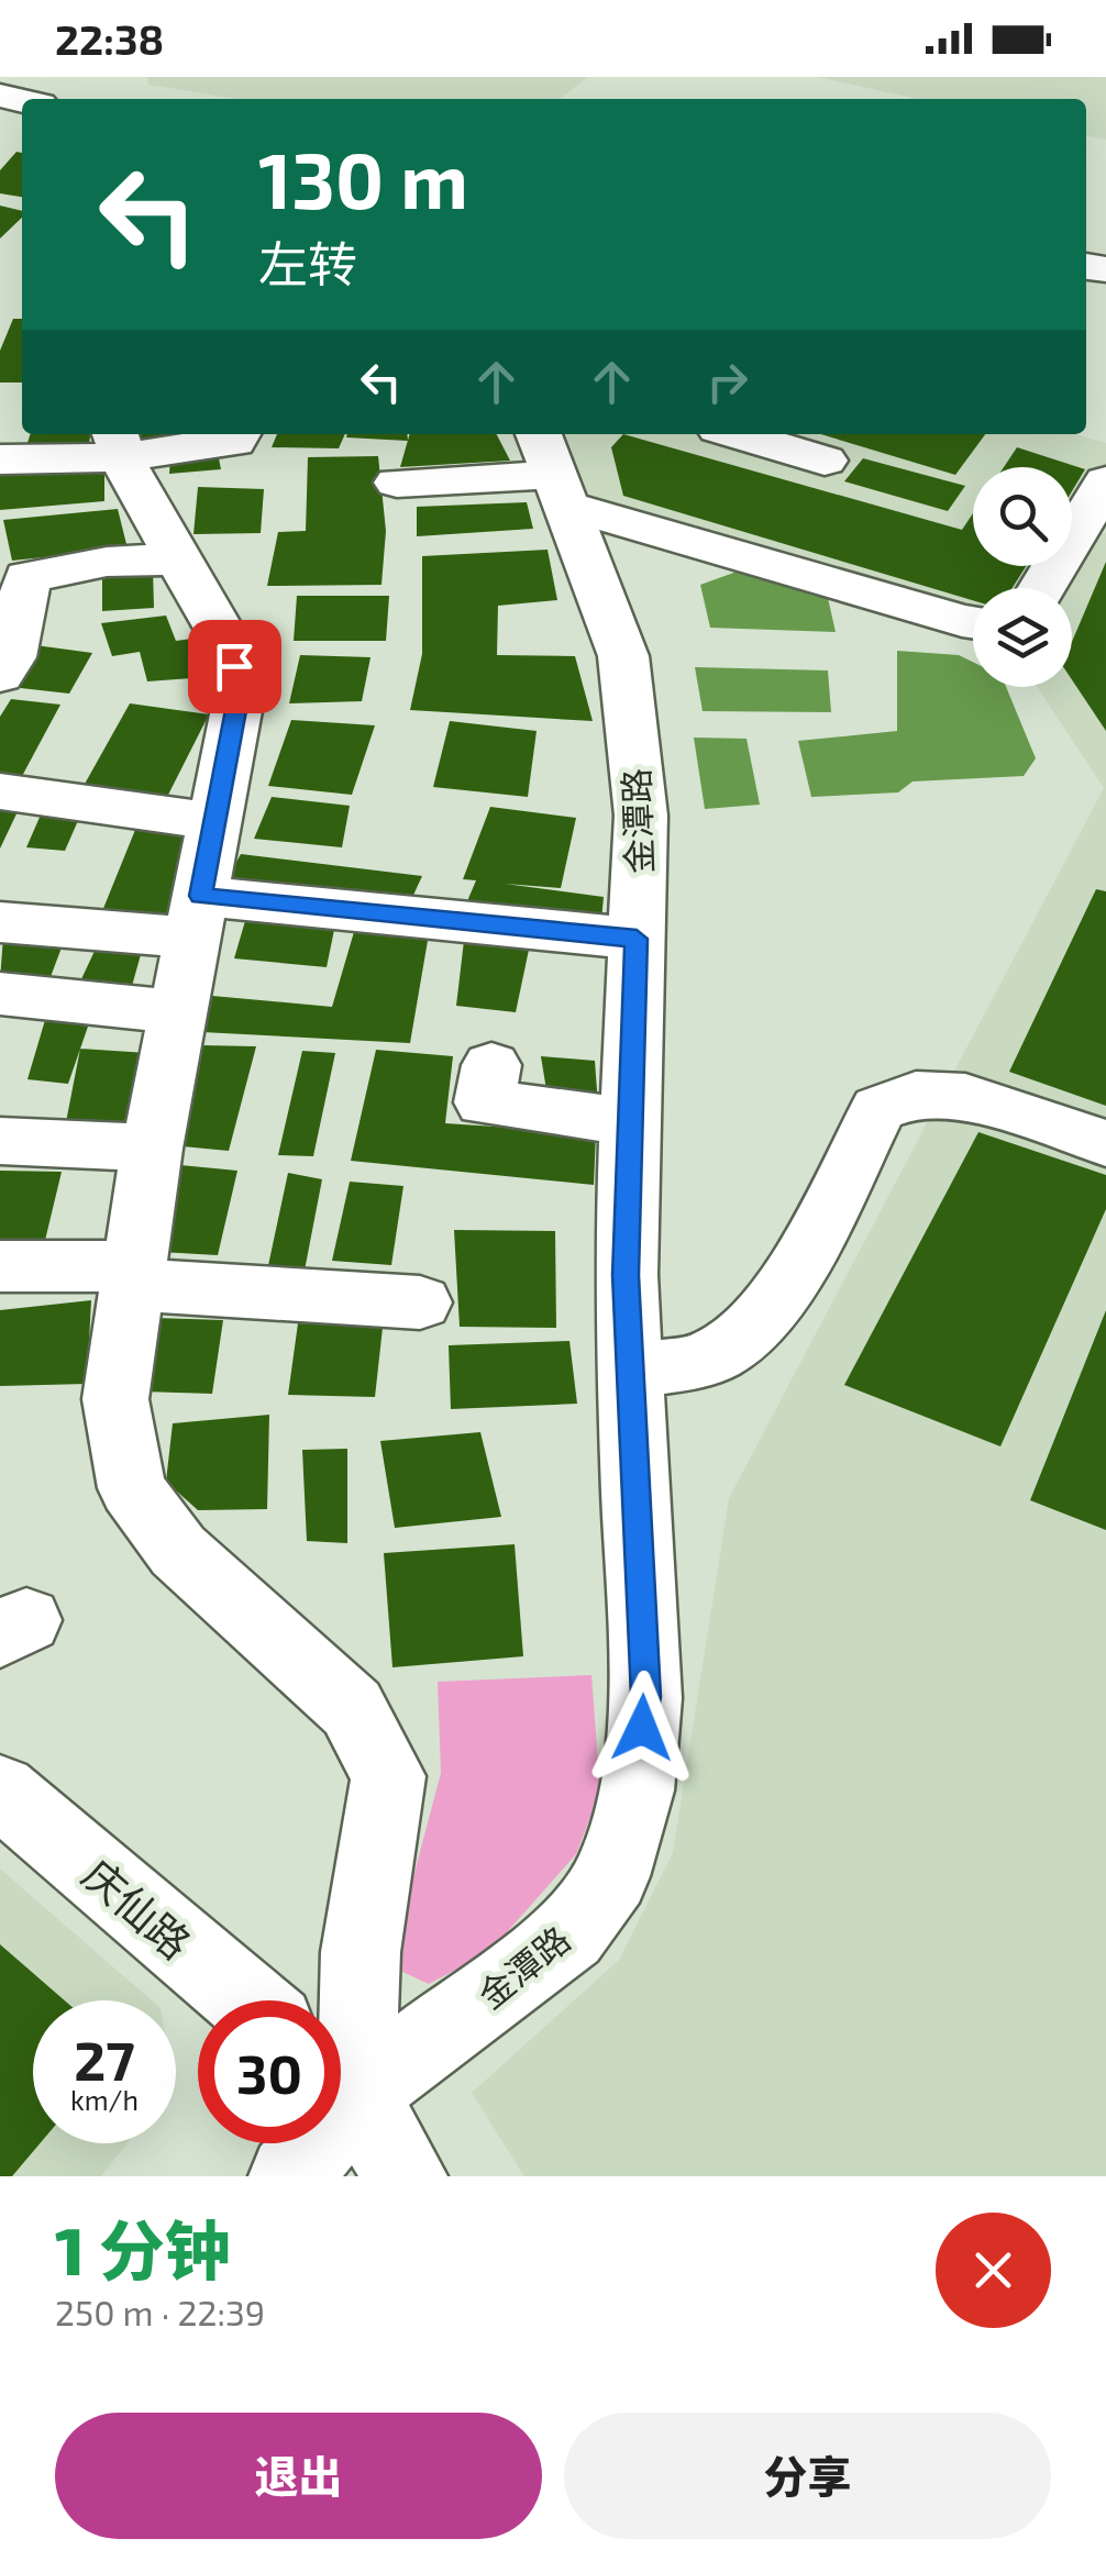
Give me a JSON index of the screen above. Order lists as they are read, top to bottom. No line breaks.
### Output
{"streets":{"street":["金潭路","庆仙路"]},"page":{"status":"22:38","turn":["130 m","左转"],"speed":"27 km/h","limit":"30","heading":["1 分钟","250 m · 22:39"],"buttons":["退出","分享"]}}
